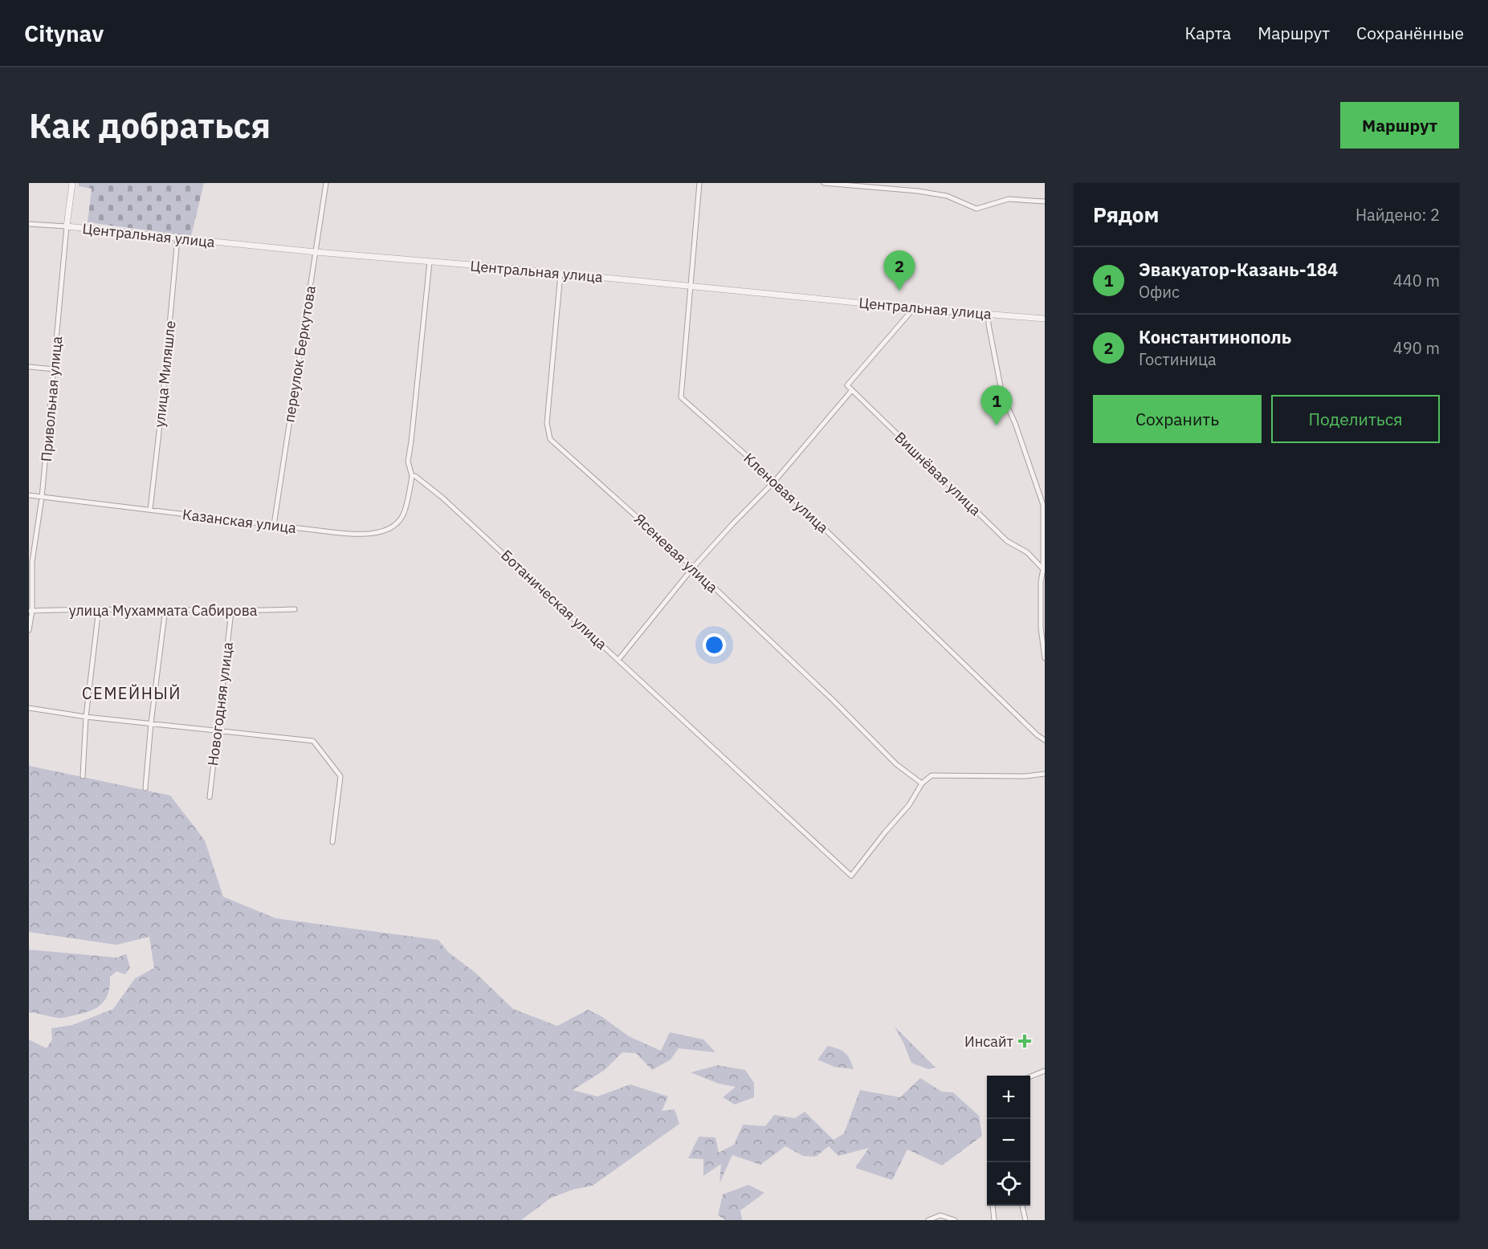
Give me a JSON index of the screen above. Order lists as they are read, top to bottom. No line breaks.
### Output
{"streets":{"street":["Центральная улица","переулок Беркутова","улица Миляшле","Привольная улица","Вишнёвая улица","Кленовая улица","Казанская улица","Ясеневая улица","Ботаническая улица","улица Мухаммата Сабирова","Новогодняя улица"]},"crossings":[["Центральная улица","переулок Беркутова"],["Центральная улица","улица Миляшле"],["Центральная улица","Привольная улица"],["Центральная улица","Кленовая улица"],["Центральная улица","Ясеневая улица"],["переулок Беркутова","Казанская улица"],["улица Миляшле","Казанская улица"],["Привольная улица","Казанская улица"],["Привольная улица","улица Мухаммата Сабирова"],["Казанская улица","Ботаническая улица"],["Ясеневая улица","Ботаническая улица"],["улица Мухаммата Сабирова","Новогодняя улица"]],"districts":["СЕМЕЙНЫЙ"],"places":{"health":["Инсайт"]},"page":{"header":"Citynav","nav":["Карта","Маршрут","Сохранённые"],"buttons":["Маршрут",["Сохранить","Поделиться"]],"title":"Как добраться","heading":["Рядом","Найдено: 2"],"list":[{"mark":"1","name":"Эвакуатор-Казань-184","note":"Офис","value":"440 m"},{"mark":"2","name":"Константинополь","note":"Гостиница","value":"490 m"}],"pins":["2","1"],"map_buttons":["+","−"]}}
